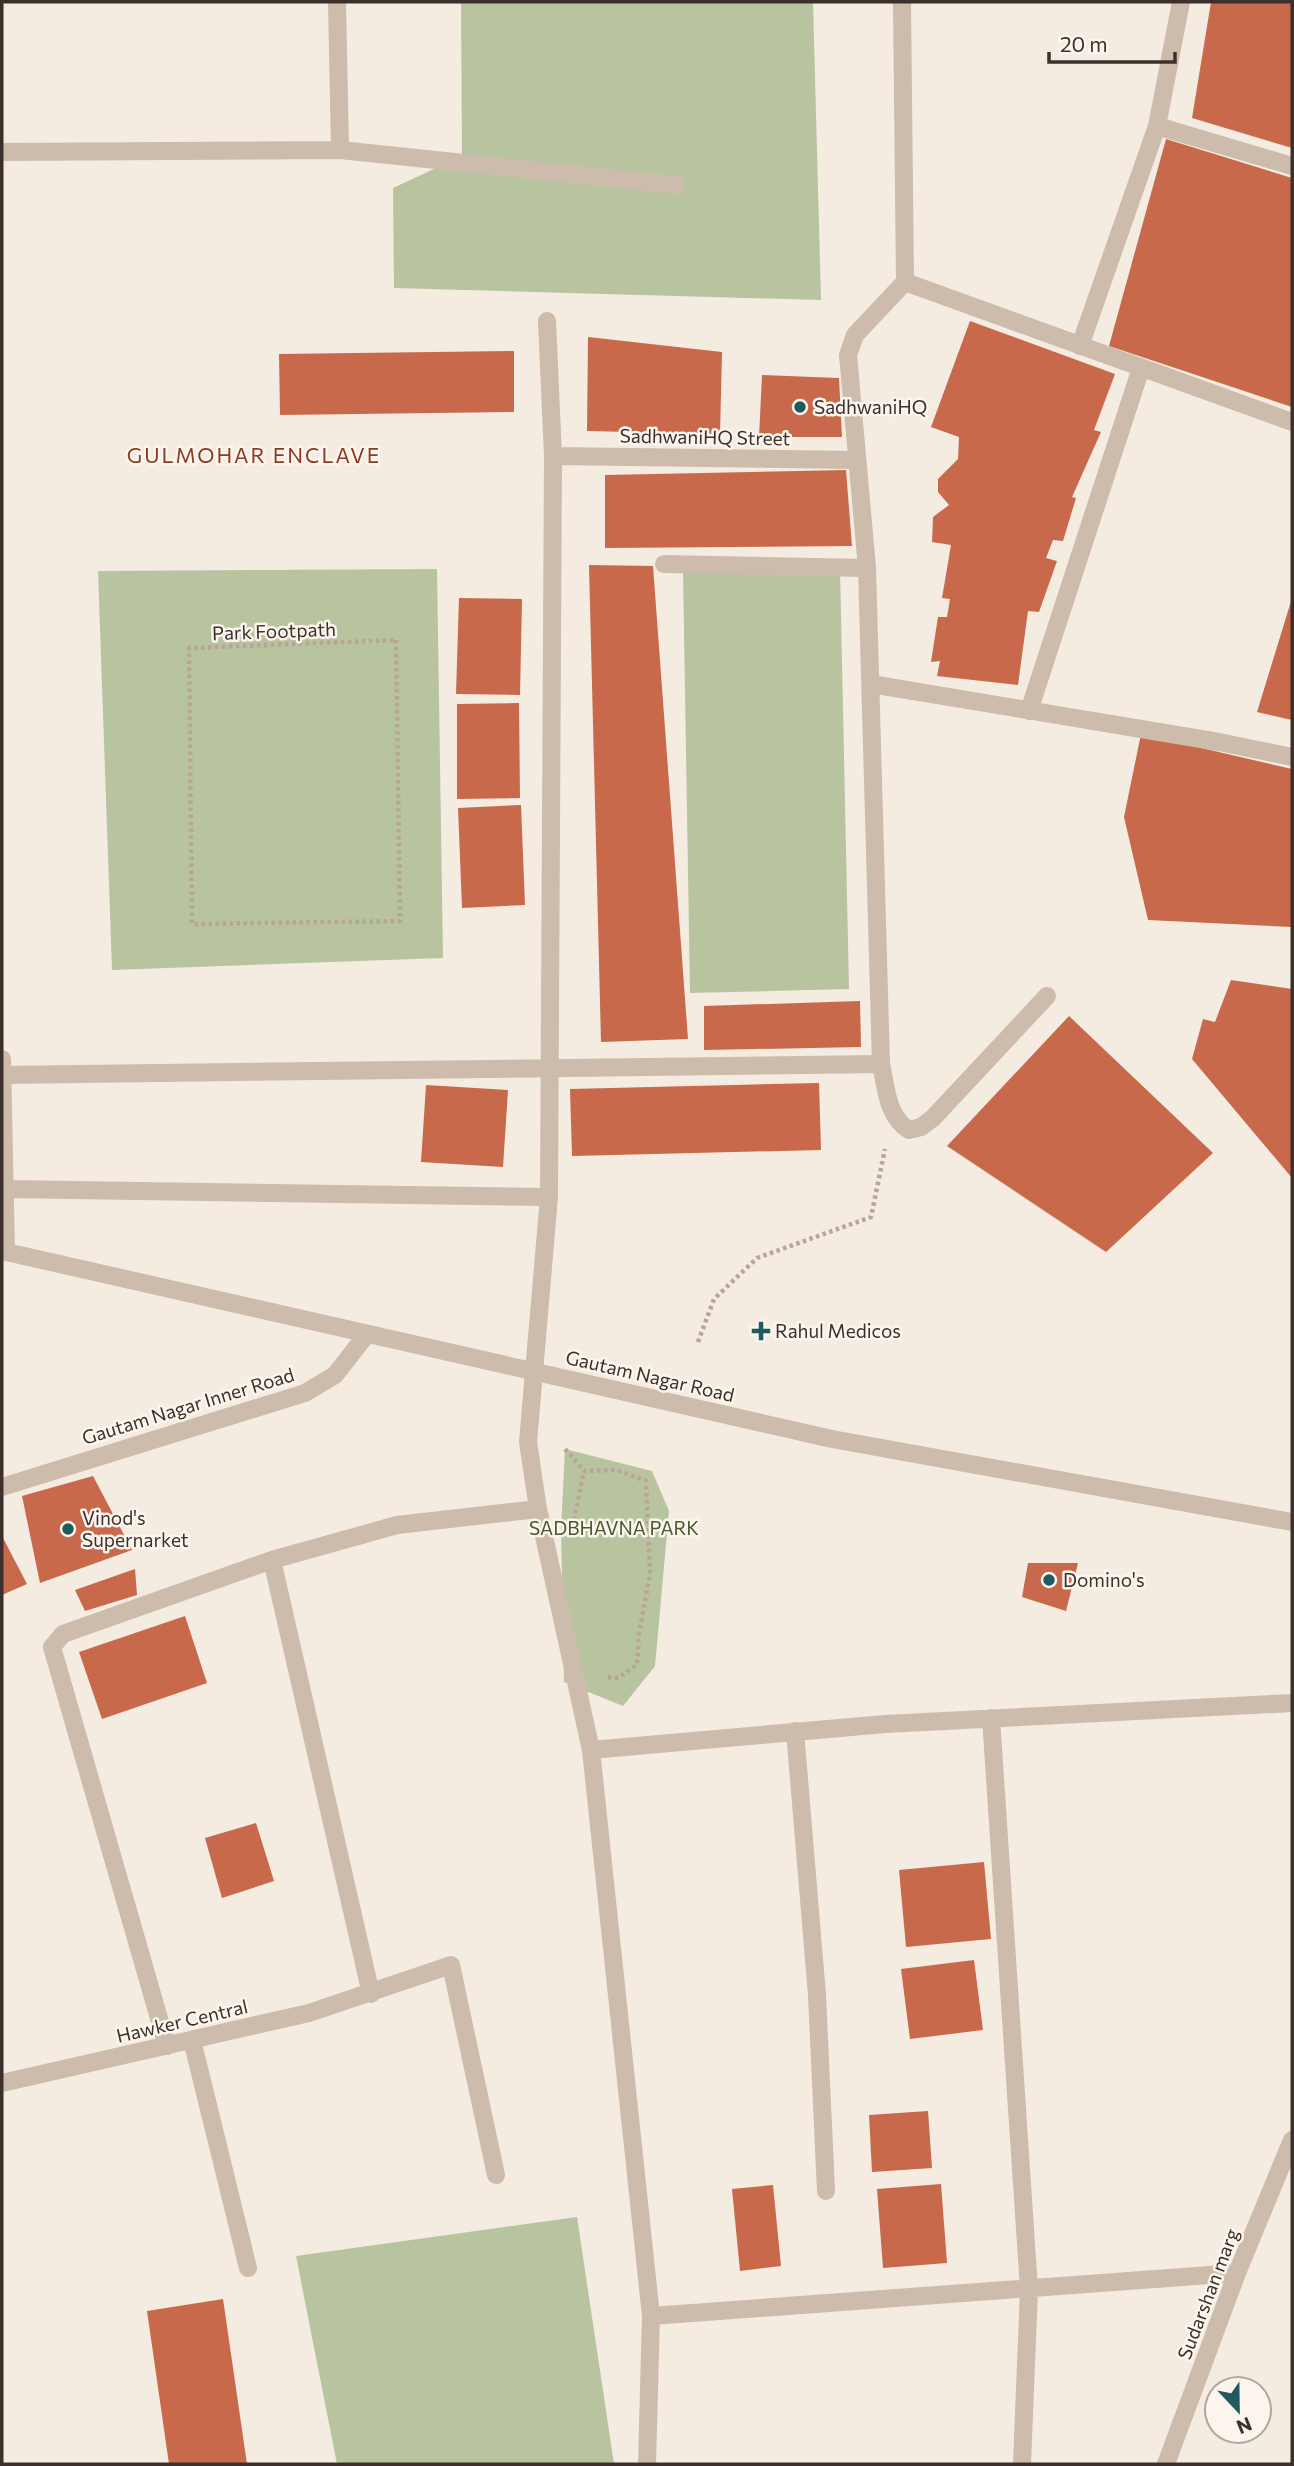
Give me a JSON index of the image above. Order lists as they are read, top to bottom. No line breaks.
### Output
{"streets":{"street":["SadhwaniHQ Street","Gautam Nagar Road","Gautam Nagar Inner Road","Hawker Central","Sudarshan marg"],"path":["Park Footpath"]},"crossings":[["Gautam Nagar Road","Gautam Nagar Inner Road"]],"districts":["GULMOHAR ENCLAVE"],"parks":["SADBHAVNA PARK"],"places":{"other":["SadhwaniHQ","Vinod's Supernarket","Domino's"],"health":["Rahul Medicos"]},"scale_bar":"20 m","north":"bottom"}
